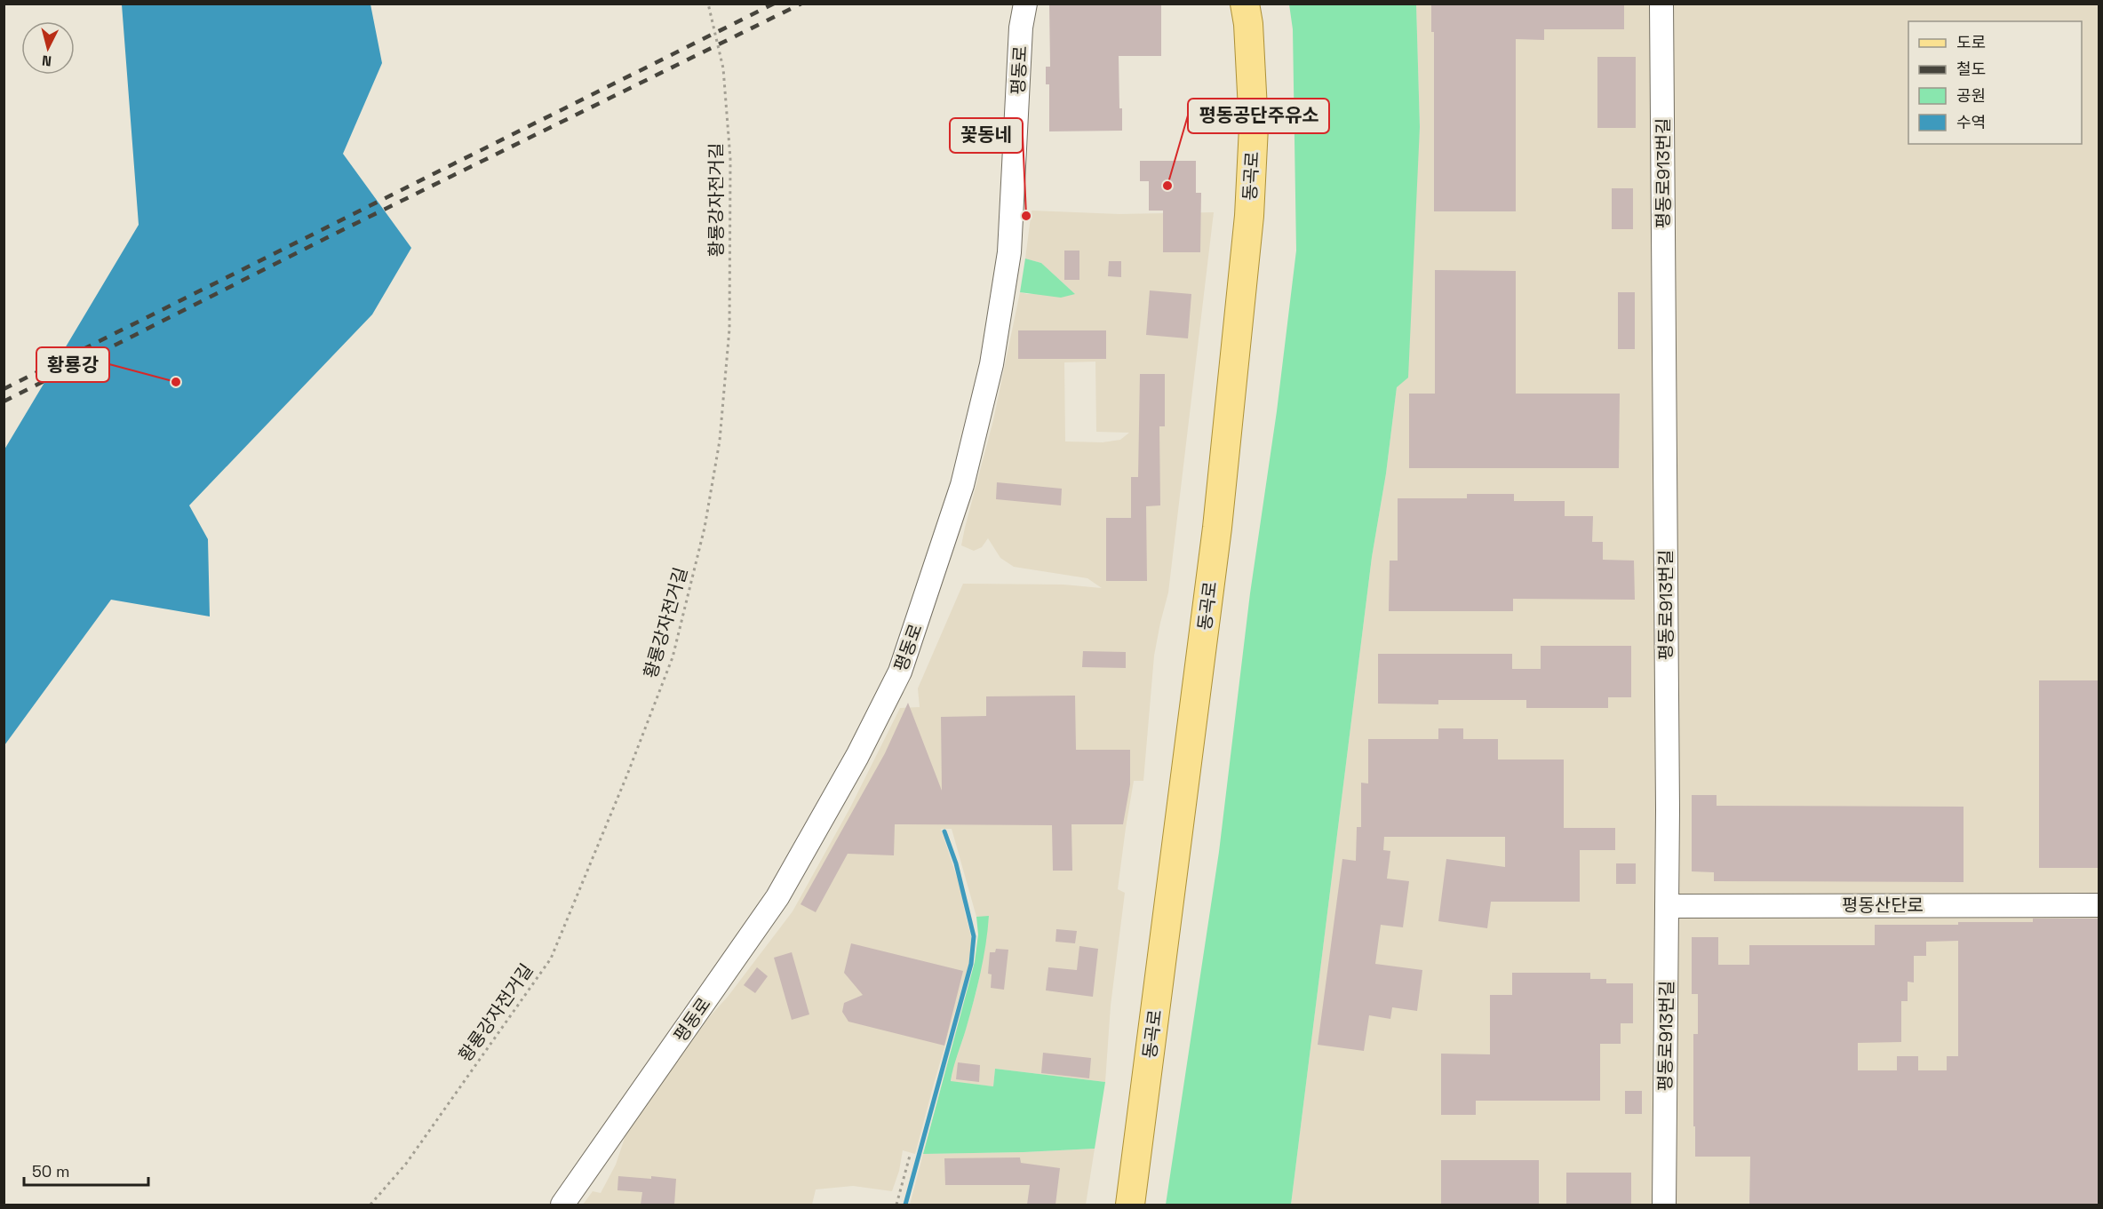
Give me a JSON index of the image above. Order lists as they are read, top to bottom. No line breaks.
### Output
{"streets":{"main road":["동곡로"],"street":["평동로","평동로913번길","평동산단로"],"path":["황룡강자전거길"]},"crossings":[["평동로913번길","평동산단로"]],"places":["평동공단주유소","꽃동네","황룡강"],"legend":["도로","철도","공원","수역"],"scale_bar":"50 m","north":"bottom"}
